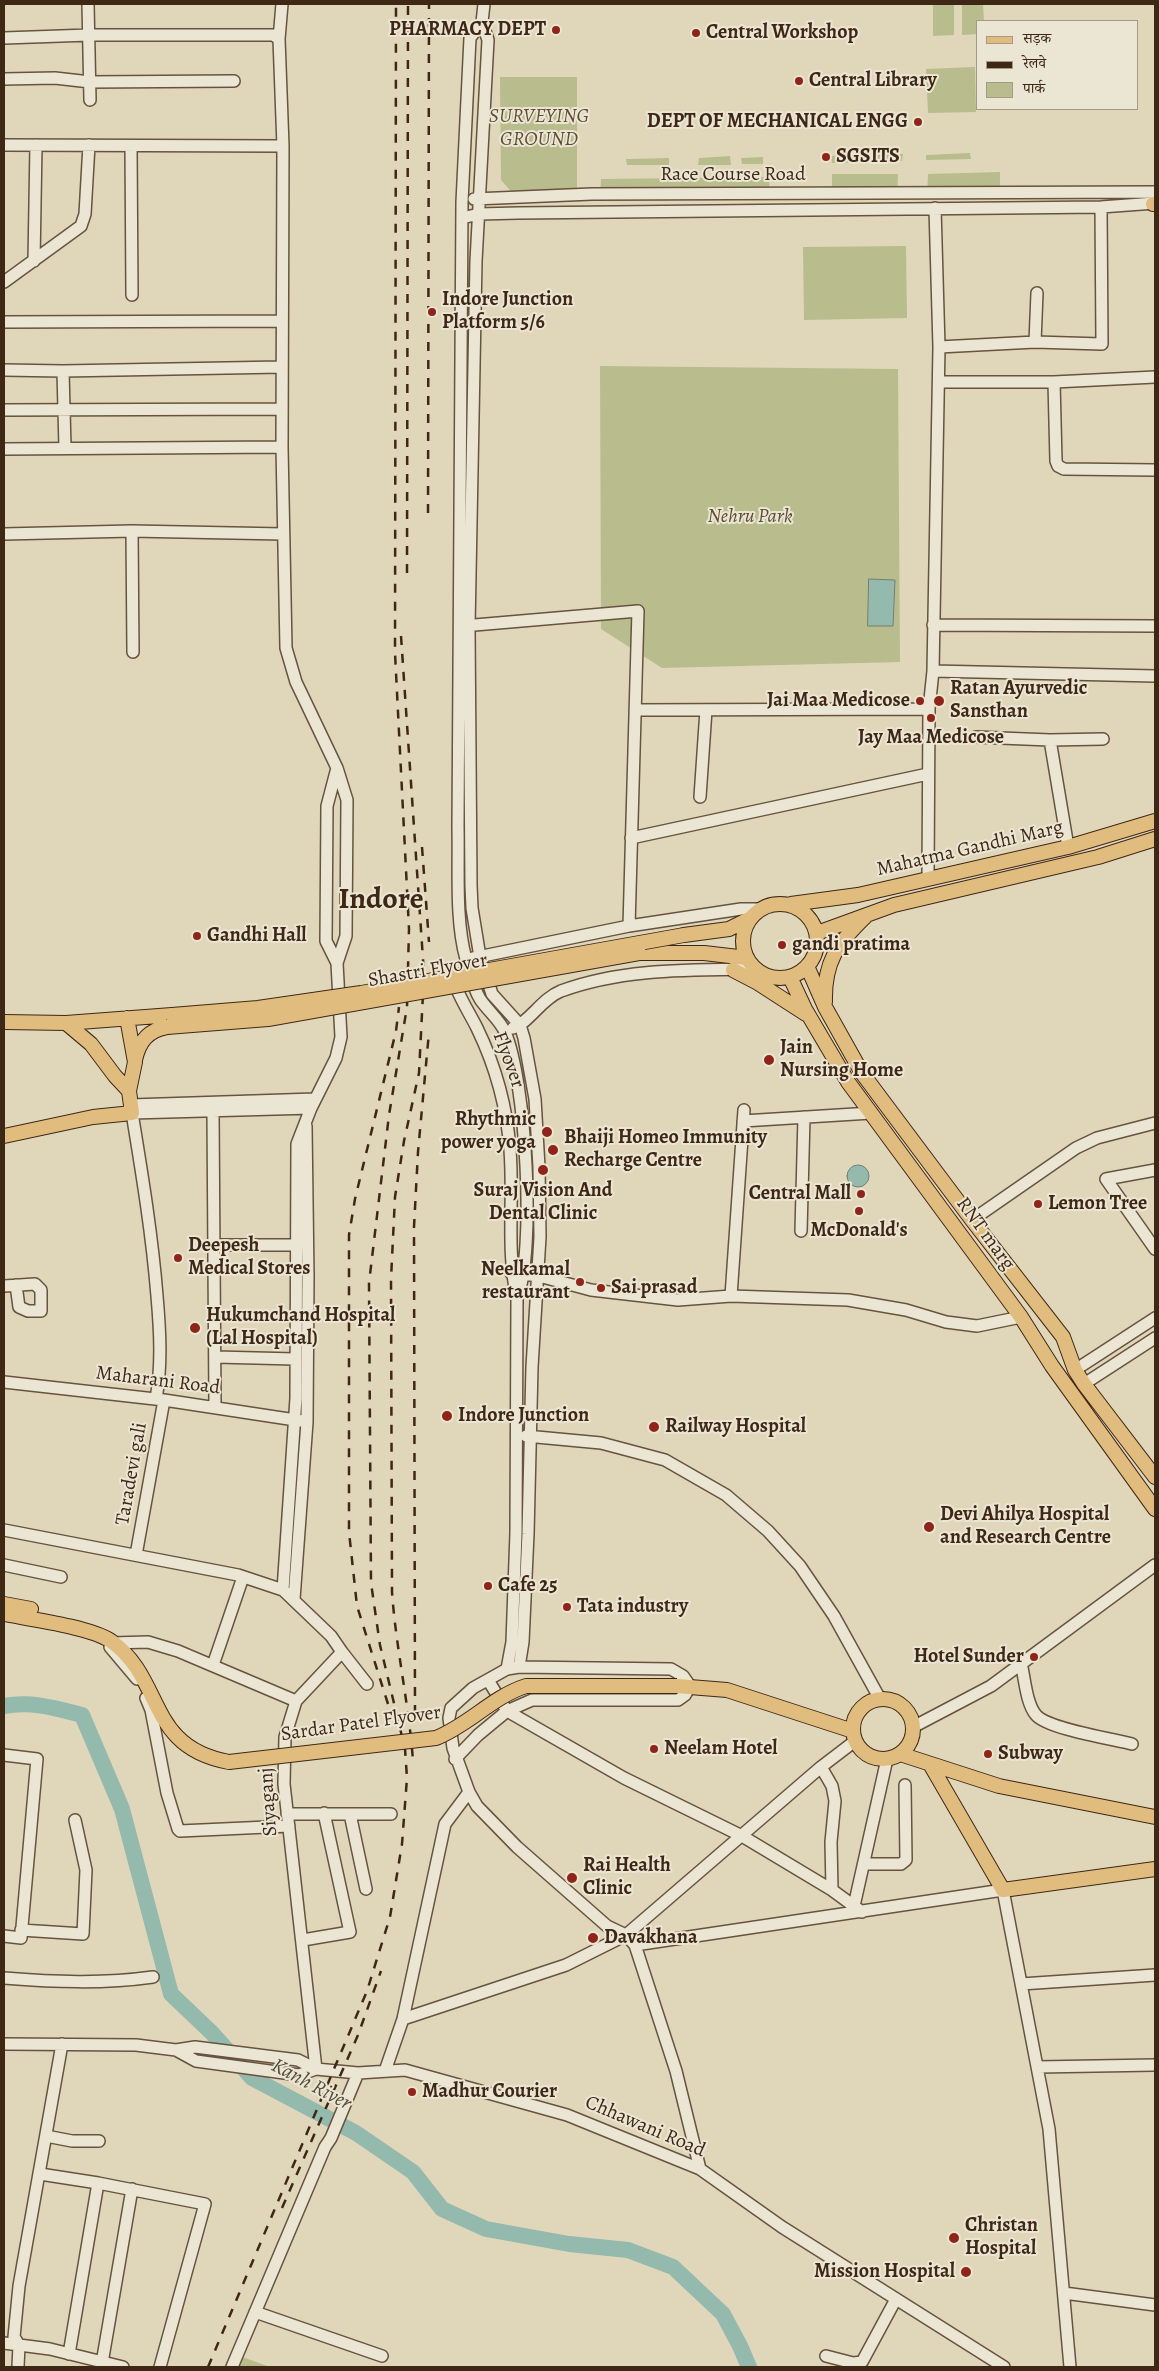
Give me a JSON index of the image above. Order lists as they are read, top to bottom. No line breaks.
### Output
{"streets":{"main road":["Mahatma Gandhi Marg","Shastri Flyover","RNT marg","Sardar Patel Flyover"],"street":["Race Course Road","Flyover","Maharani Road","Taradevi gali","Siyaganj","Chhawani Road"]},"crossings":[["Mahatma Gandhi Marg","Shastri Flyover"],["Mahatma Gandhi Marg","RNT marg"],["Shastri Flyover","Flyover"],["Shastri Flyover","RNT marg"],["Maharani Road","Taradevi gali"],["Siyaganj","Chhawani Road"]],"districts":["Indore"],"water":["Kanh River"],"parks":["SURVEYING GROUND","Nehru Park"],"places":["PHARMACY DEPT","Central Workshop","Central Library","DEPT OF MECHANICAL ENGG","SGSITS","Indore Junction Platform 5/6","Jai Maa Medicose","Ratan Ayurvedic Sansthan","Jay Maa Medicose","Gandhi Hall","gandi pratima","Jain Nursing Home","Rhythmic power yoga","Bhaiji Homeo Immunity Recharge Centre","Suraj Vision And Dental Clinic","Central Mall","Lemon Tree","McDonald's","Deepesh Medical Stores","Neelkamal restaurant","Sai prasad","Hukumchand Hospital (Lal Hospital)","Indore Junction","Railway Hospital","Devi Ahilya Hospital and Research Centre","Cafe 25","Tata industry","Hotel Sunder","Neelam Hotel","Subway","Rai Health Clinic","Davakhana","Madhur Courier","Christan Hospital","Mission Hospital"],"legend":["सड़क","रेलवे","पार्क"]}
